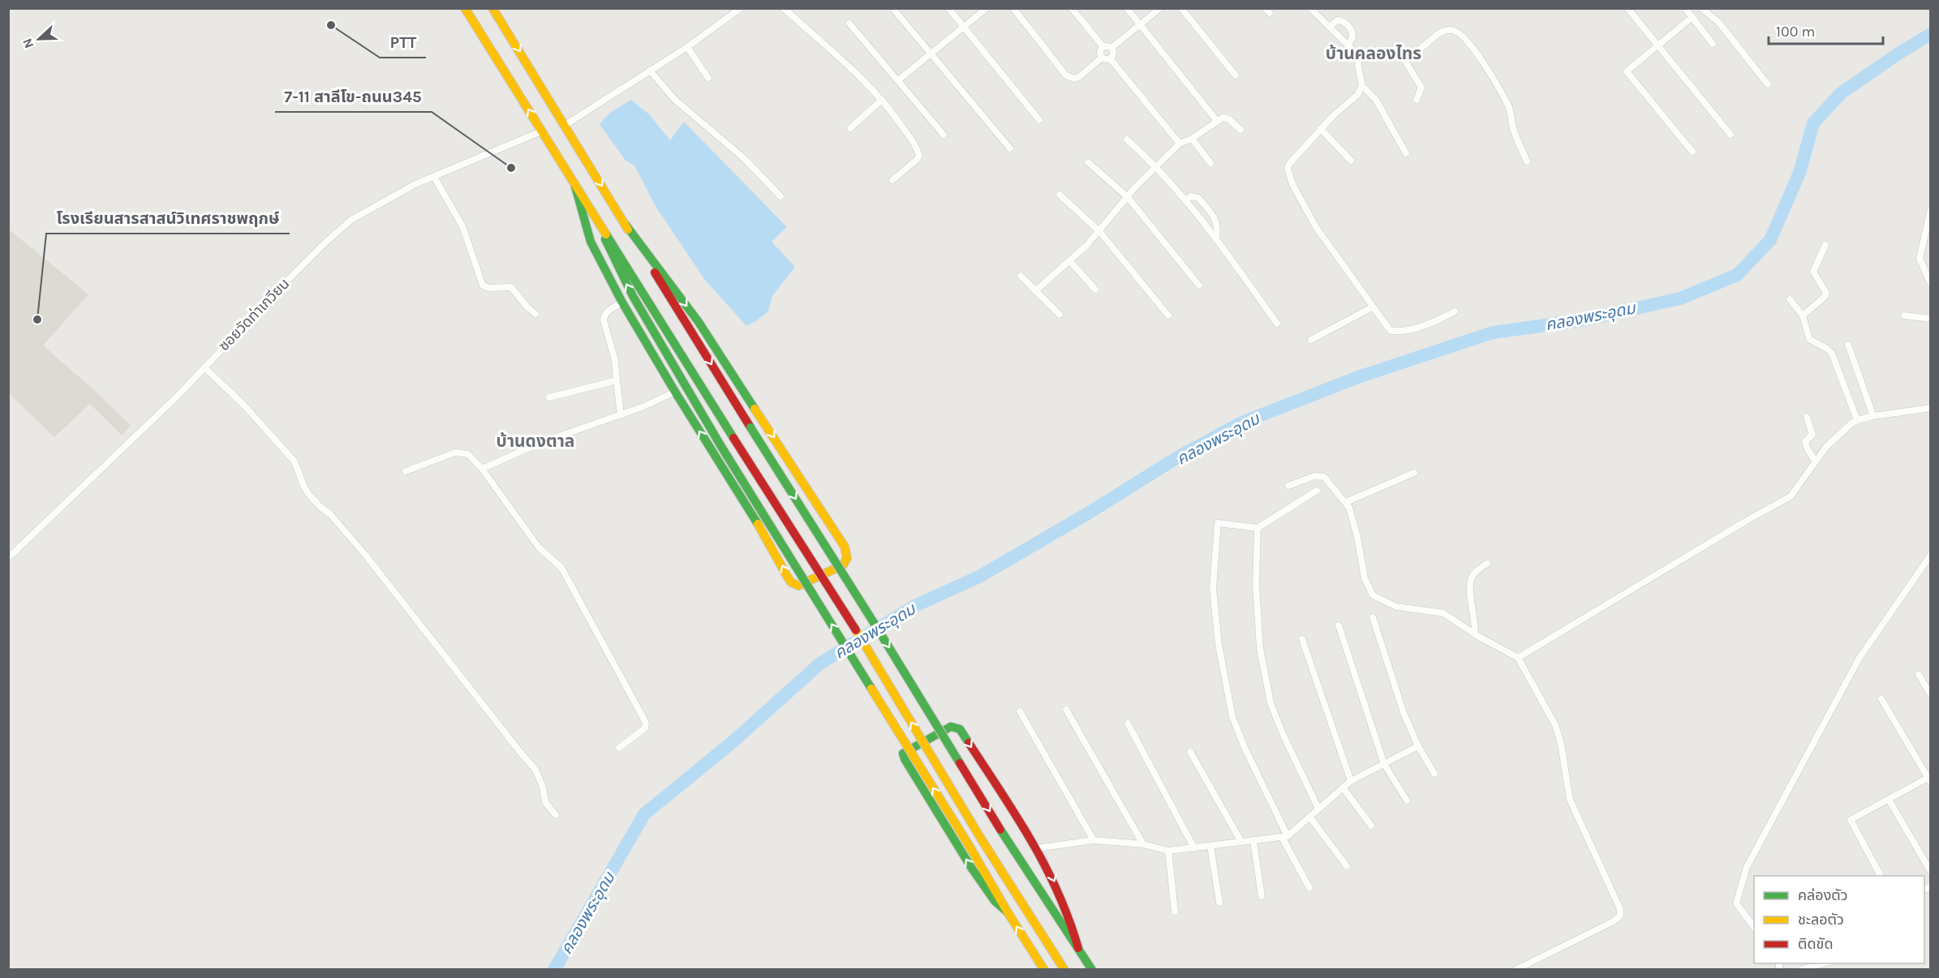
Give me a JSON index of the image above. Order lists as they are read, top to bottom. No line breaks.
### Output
{"streets":{"street":["ซอยวัดท่าเกวียน"]},"districts":["บ้านคลองไทร","บ้านดงตาล"],"water":["คลองพระอุดม"],"places":["PTT","7-11 สาลีโข-ถนน345","โรงเรียนสารสาสน์วิเทศราชพฤกษ์"],"legend":["คล่องตัว","ชะลอตัว","ติดขัด"],"scale_bar":"100 m","north":"left"}
